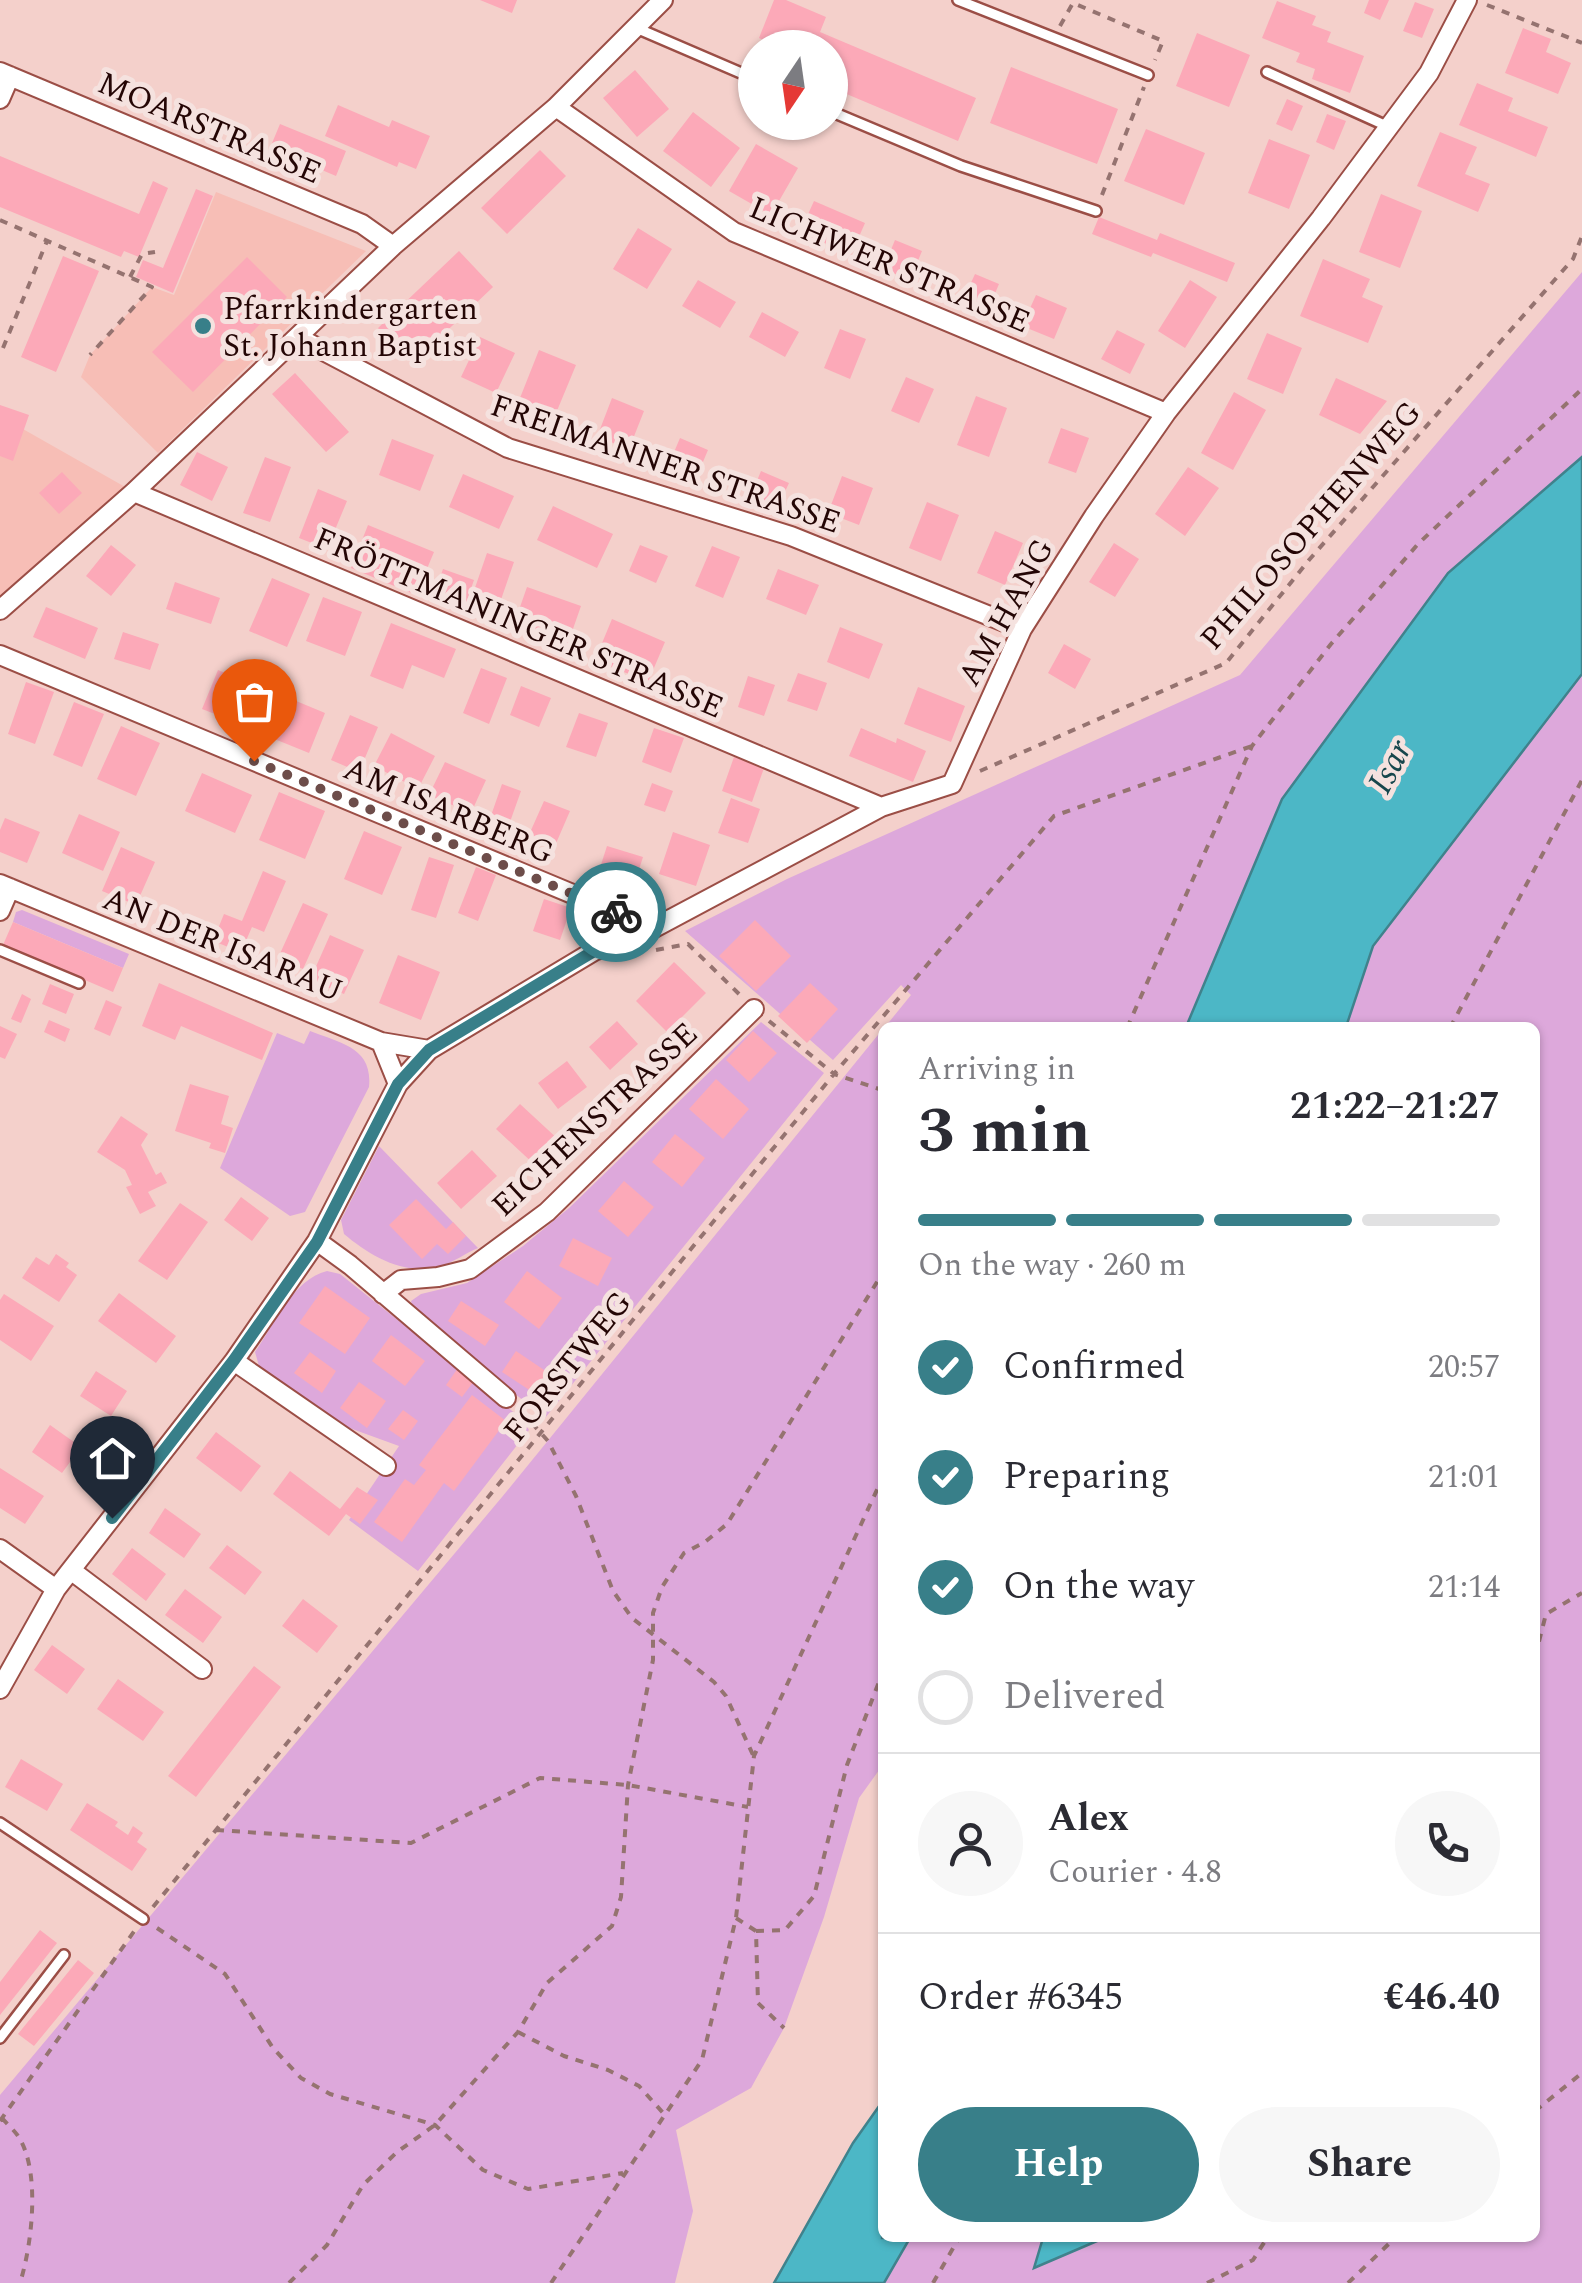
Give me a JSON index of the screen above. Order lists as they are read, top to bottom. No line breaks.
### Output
{"streets":{"street":["MOARSTRASSE","LICHWER STRASSE","FREIMANNER STRASSE","AM HANG","FRÖTTMANINGER STRASSE","AM ISARBERG","AN DER ISARAU","EICHENSTRASSE"],"path":["PHILOSOPHENWEG","FORSTWEG"]},"crossings":[["LICHWER STRASSE","AM HANG"],["FREIMANNER STRASSE","AM HANG"],["PHILOSOPHENWEG","AM HANG"]],"water":["Isar"],"places":["Pfarrkindergarten St. Johann Baptist"],"north":"bottom","page":{"heading":["3 min","Arriving in","21:22–21:27"],"panel":["Alex","Courier · 4.8","Order #6345","€46.40"],"bar":"On the way · 260 m","list":[["Confirmed","20:57"],["Preparing","21:01"],["On the way","21:14"],"Delivered"],"buttons":["Help","Share"]}}
